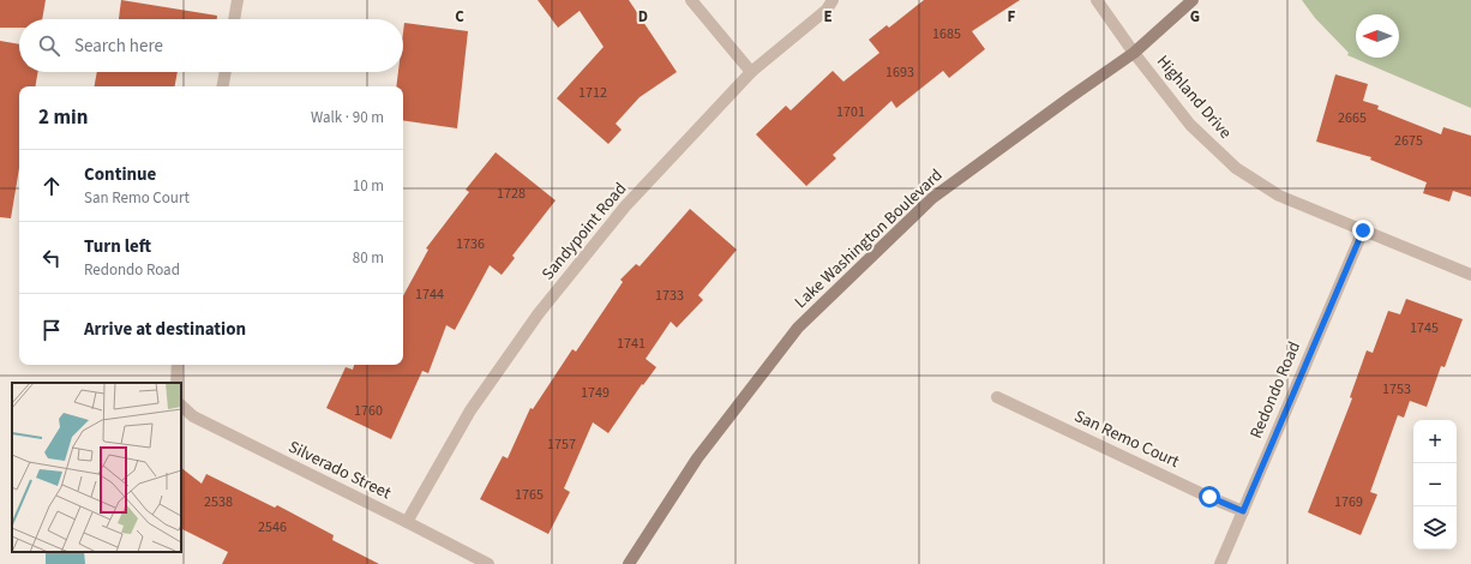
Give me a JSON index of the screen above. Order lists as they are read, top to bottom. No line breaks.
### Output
{"streets":{"street":["Highland Drive","Sandypoint Road","Lake Washington Boulevard","Redondo Road","San Remo Court","Silverado Street"]},"crossings":[["Highland Drive","Lake Washington Boulevard"],["Highland Drive","Redondo Road"],["Sandypoint Road","Silverado Street"],["Redondo Road","San Remo Court"]],"house_numbers":["1685","1693","1712","1701","2665","2675","1728","1736","1744","1733","1745","1741","1753","1749","1760","1757","1765","2538","1769","2546"],"north":"left","page":{"search":"Search here","heading":["2 min","Walk · 90 m"],"list":[["Continue","San Remo Court","10 m"],["Turn left","Redondo Road","80 m"],"Arrive at destination"],"map_buttons":["+","−"]},"grid":{"columns":["C","D","E","F","G"]}}
